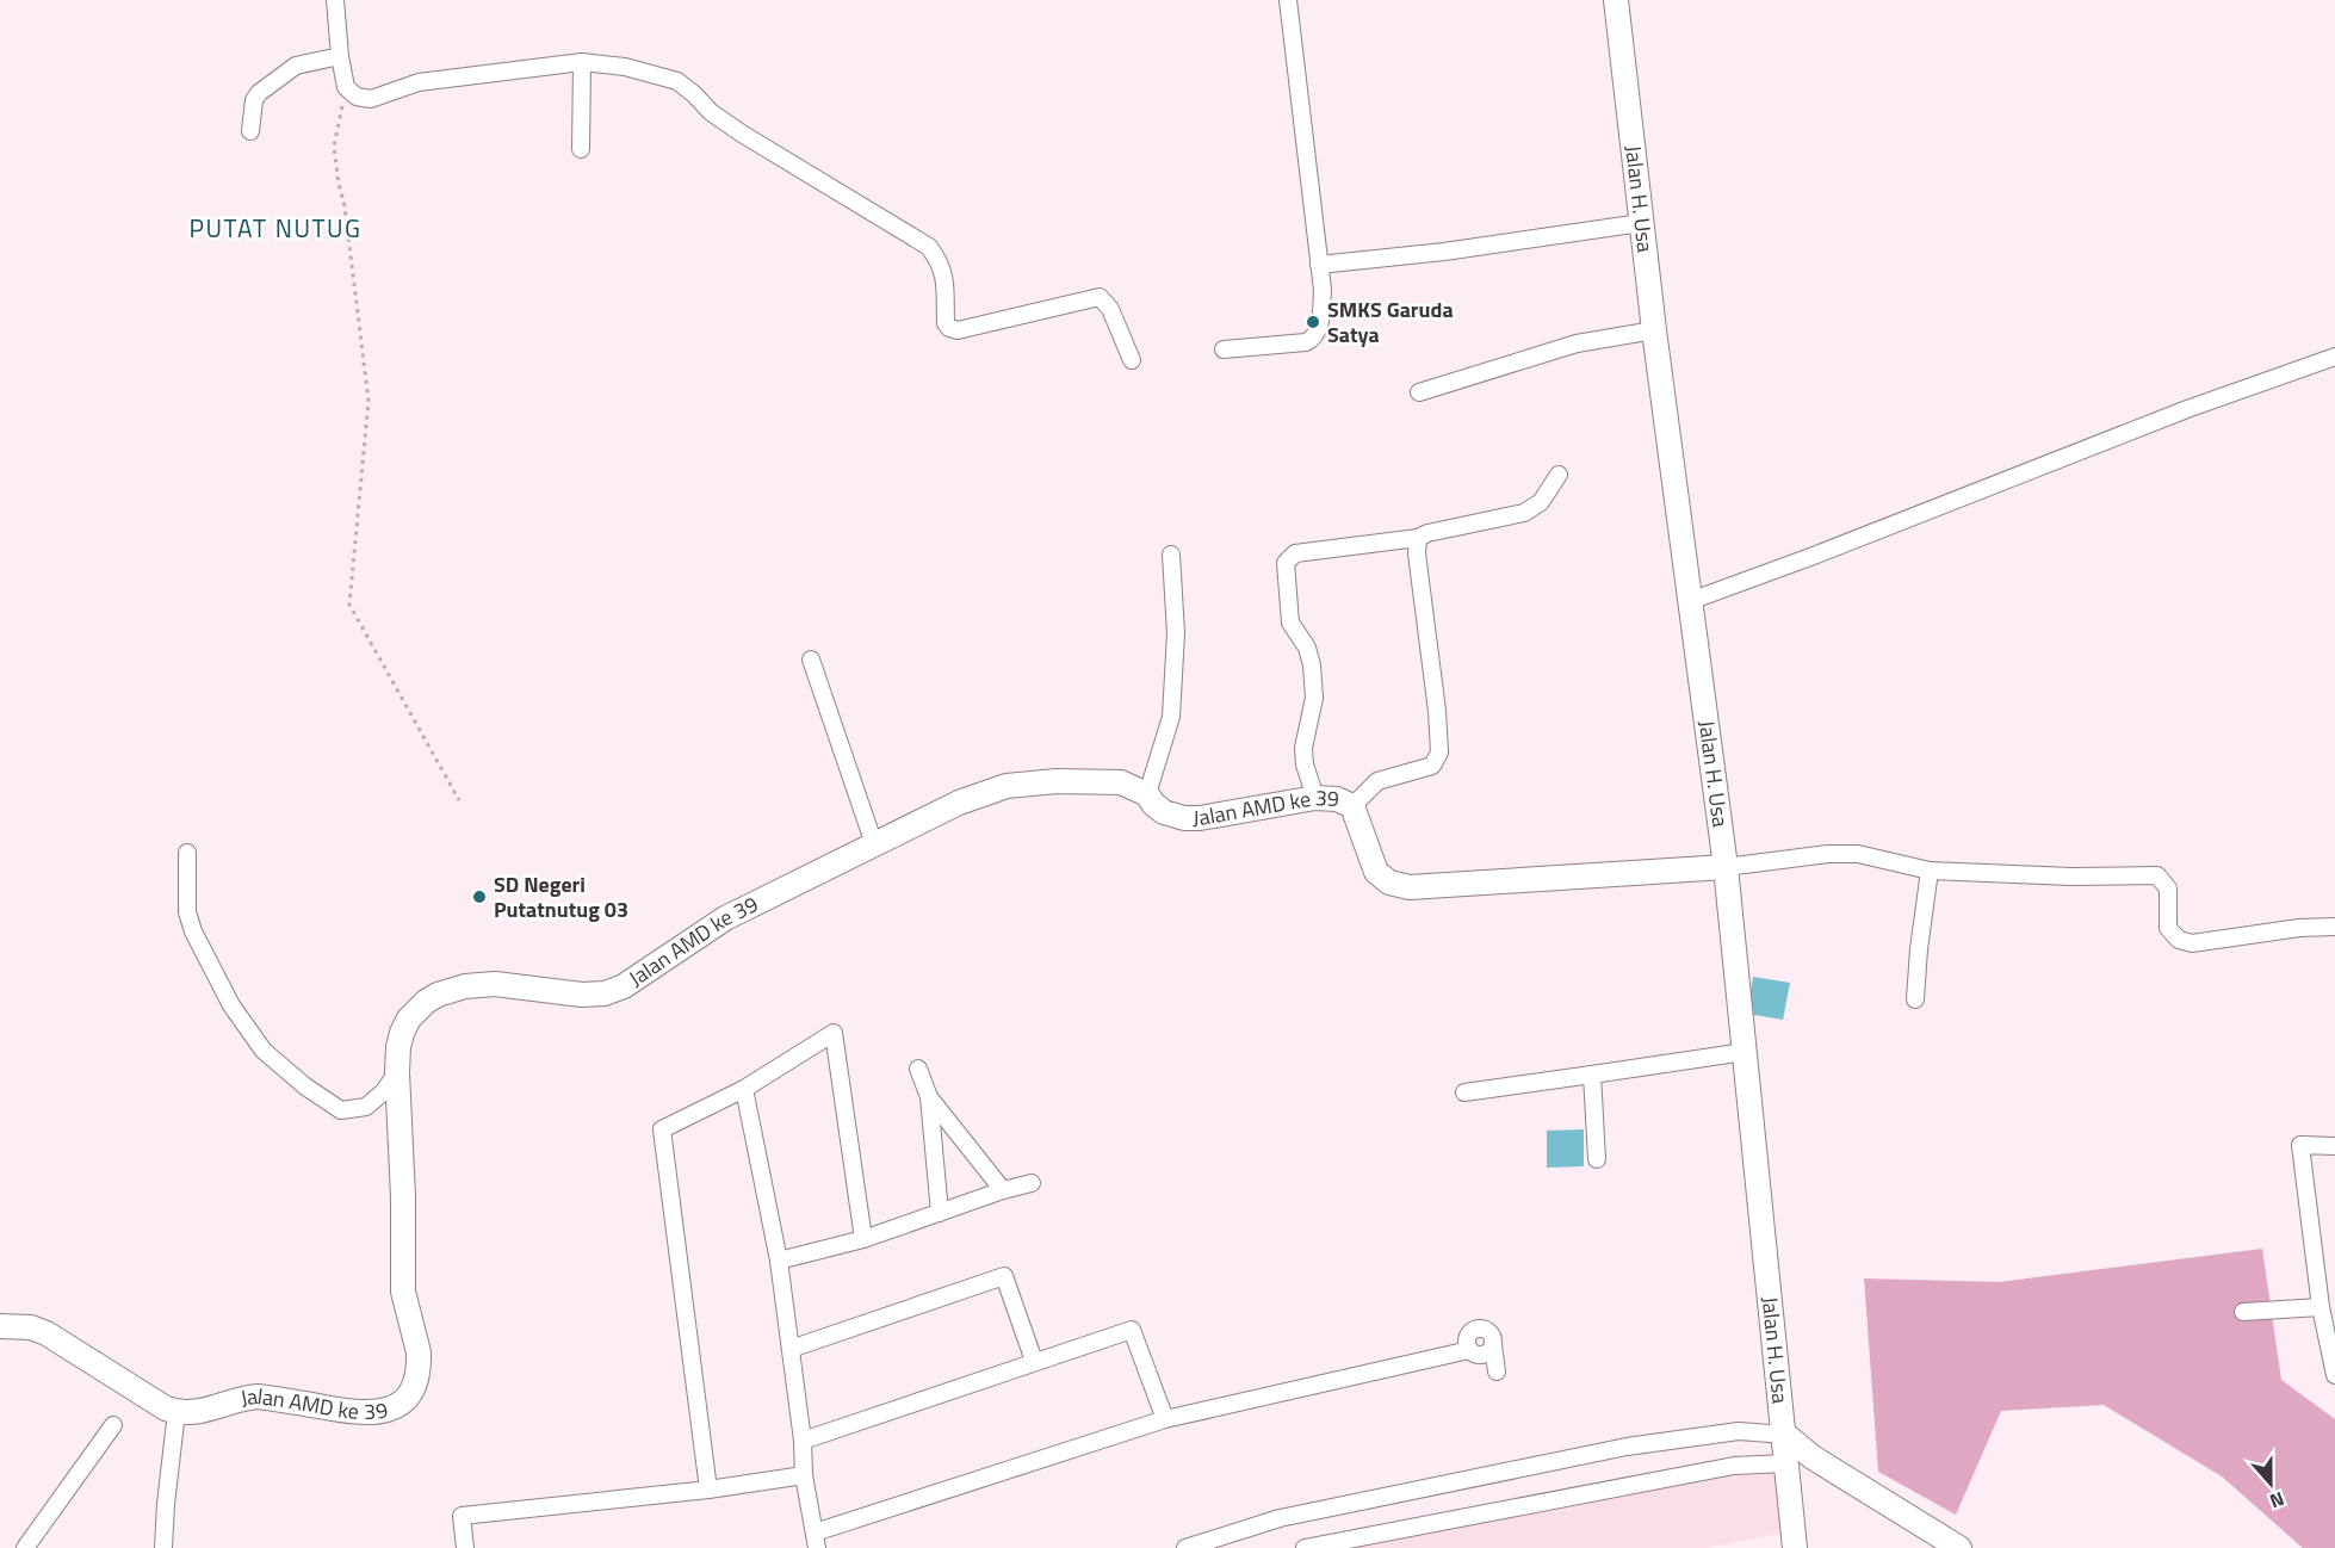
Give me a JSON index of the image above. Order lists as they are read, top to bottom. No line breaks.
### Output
{"streets":{"street":["Jalan H. Usa","Jalan AMD ke 39"]},"crossings":[["Jalan H. Usa","Jalan AMD ke 39"]],"districts":["PUTAT NUTUG"],"places":["SMKS Garuda Satya","SD Negeri Putatnutug 03"],"north":"bottom"}
